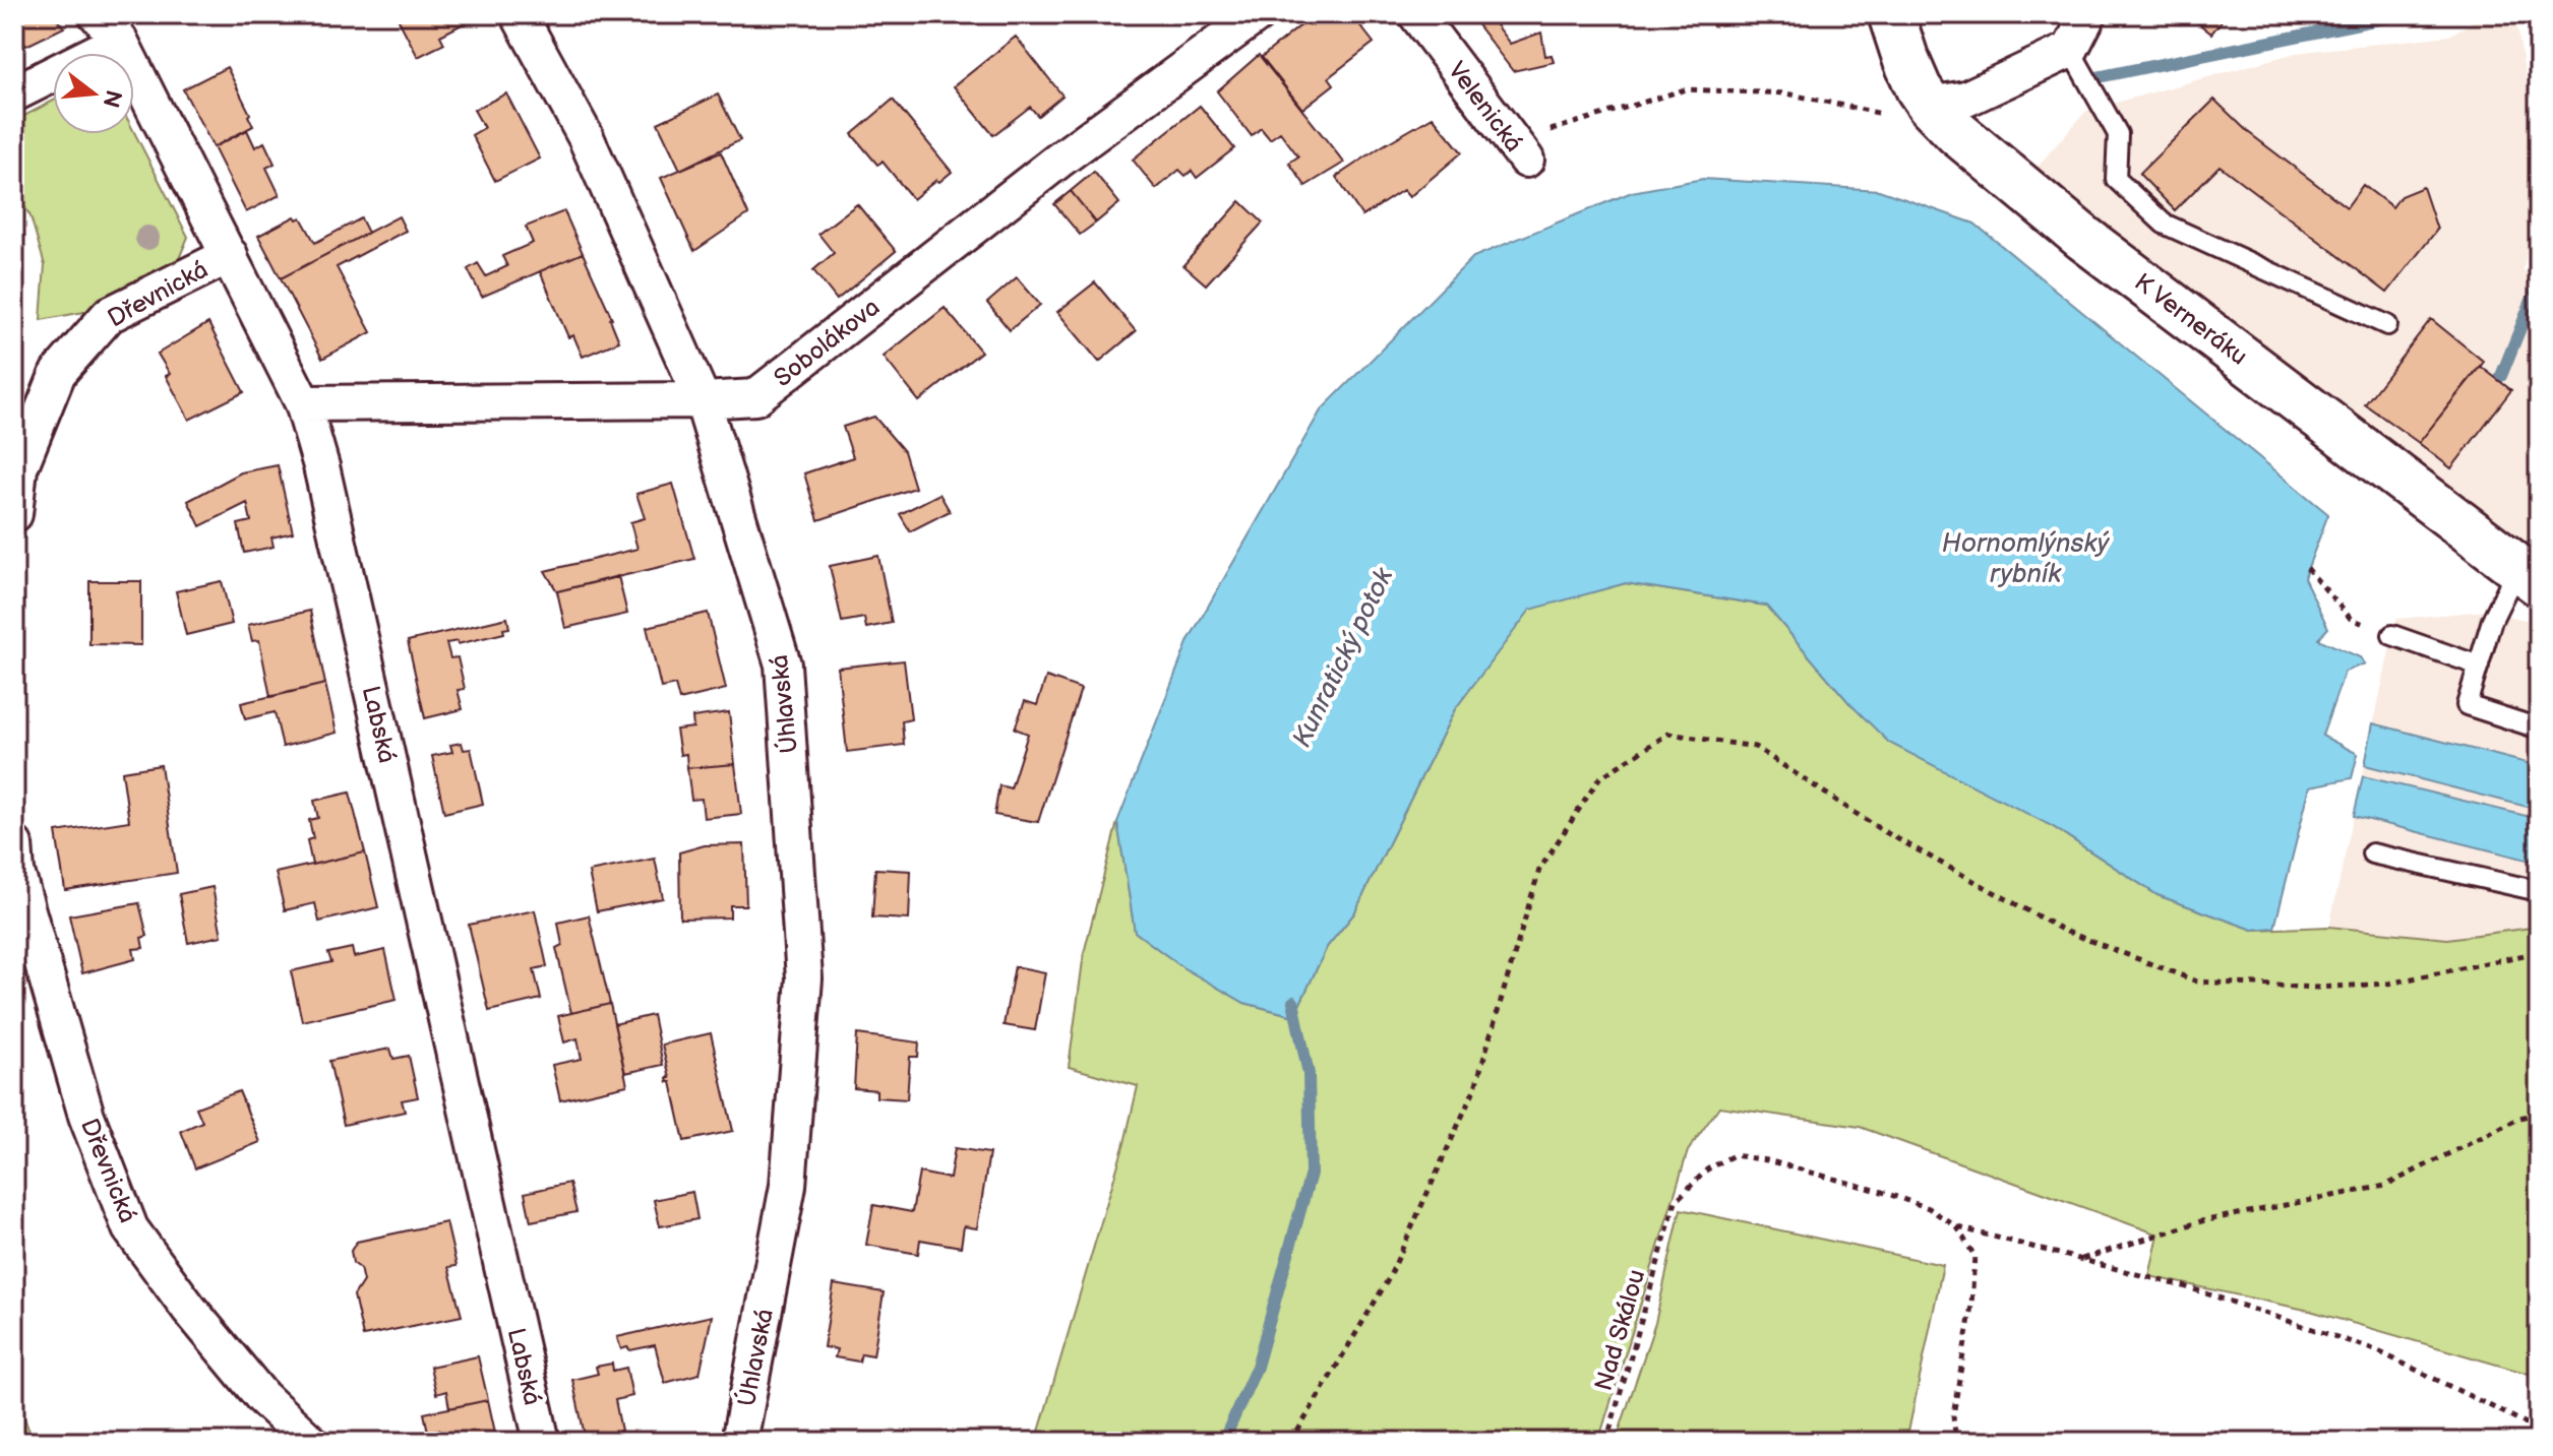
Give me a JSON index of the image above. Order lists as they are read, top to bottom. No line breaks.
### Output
{"streets":{"street":["Velenická","Dřevnická","K Verneráku","Sobolákova","Úhlavská","Labská"],"path":["Nad Skálou"]},"crossings":[["Dřevnická","Labská"],["Sobolákova","Úhlavská"],["Sobolákova","Labská"]],"water":["Hornomlýnský rybník","Kunratický potok"],"north":"right"}
